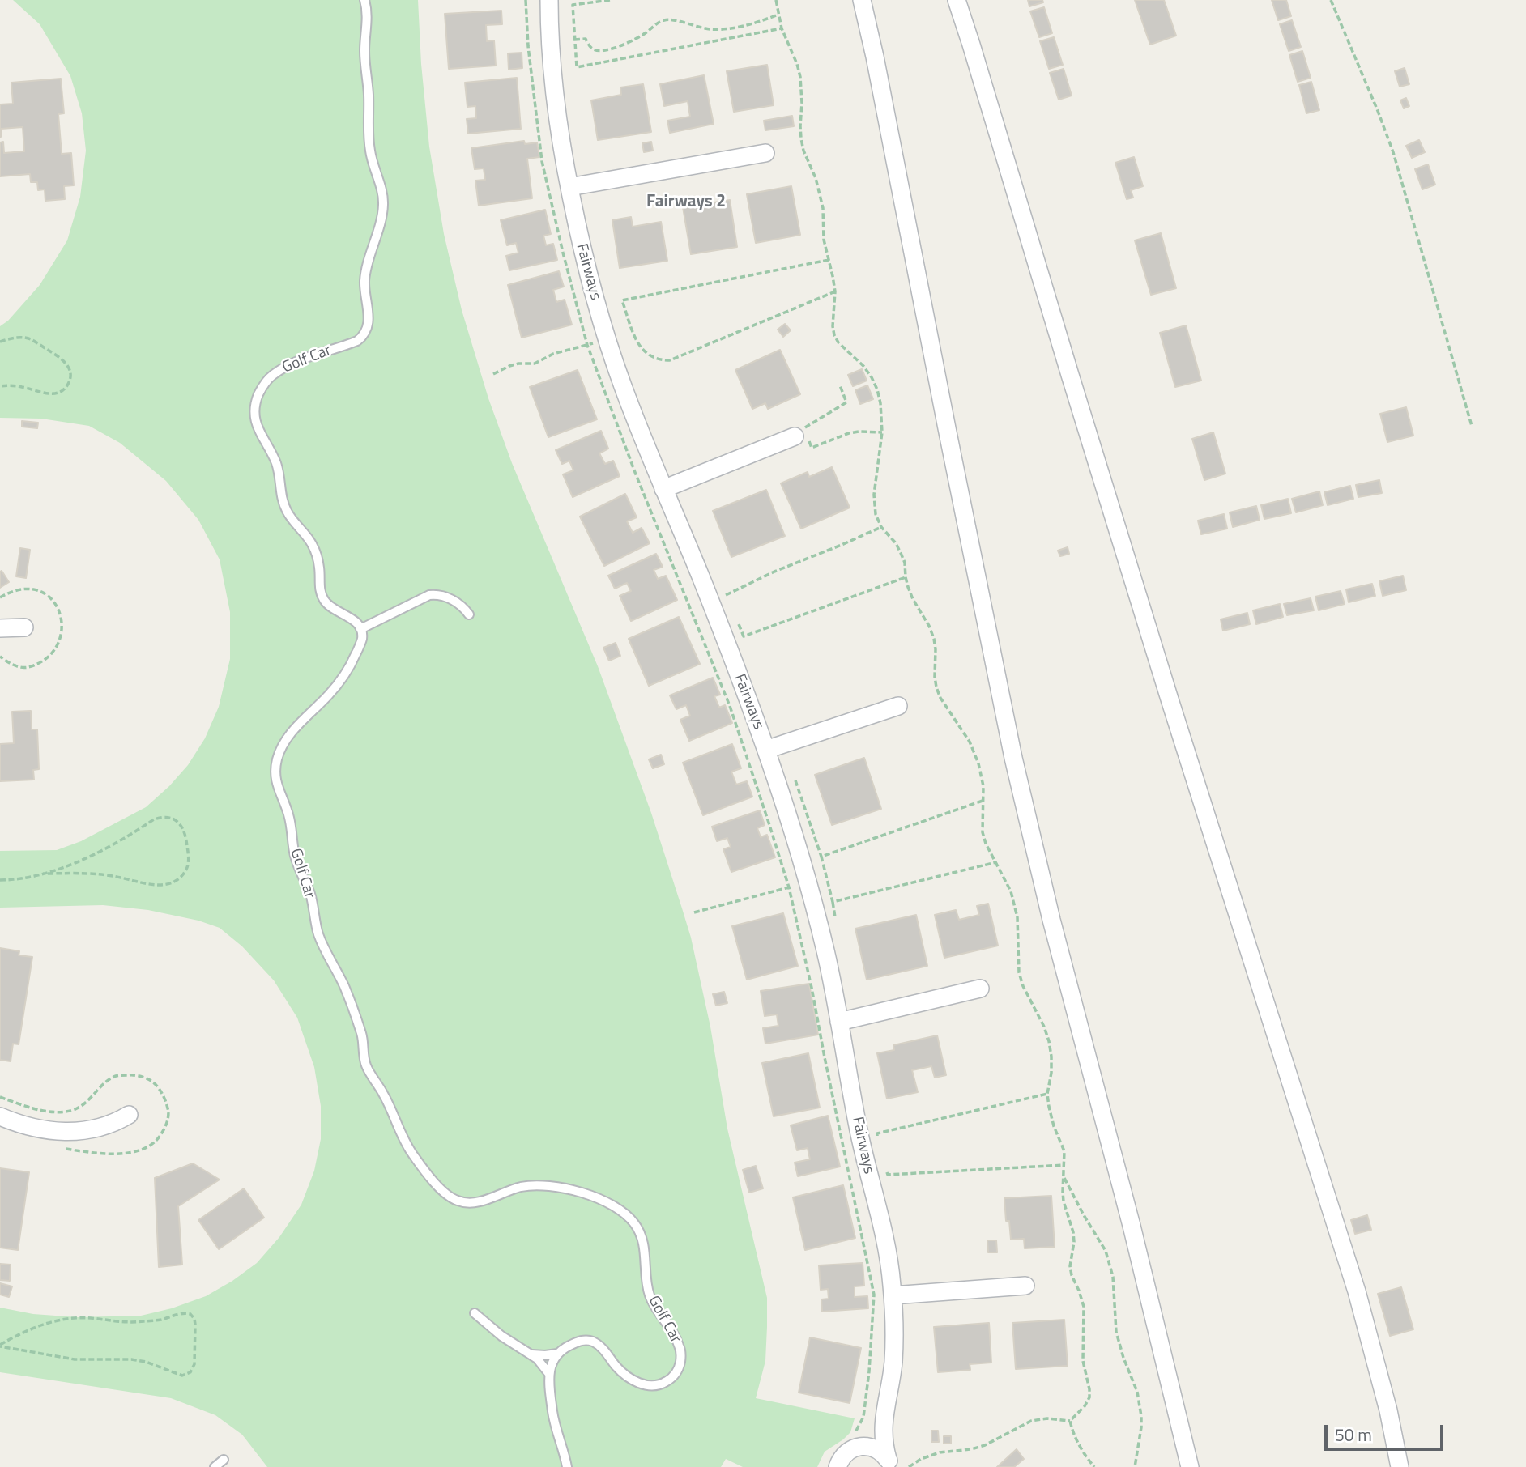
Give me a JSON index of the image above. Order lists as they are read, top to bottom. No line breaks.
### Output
{"streets":{"street":["Fairways"],"lane":["Golf Car"]},"districts":["Fairways 2"],"scale_bar":"50 m"}
